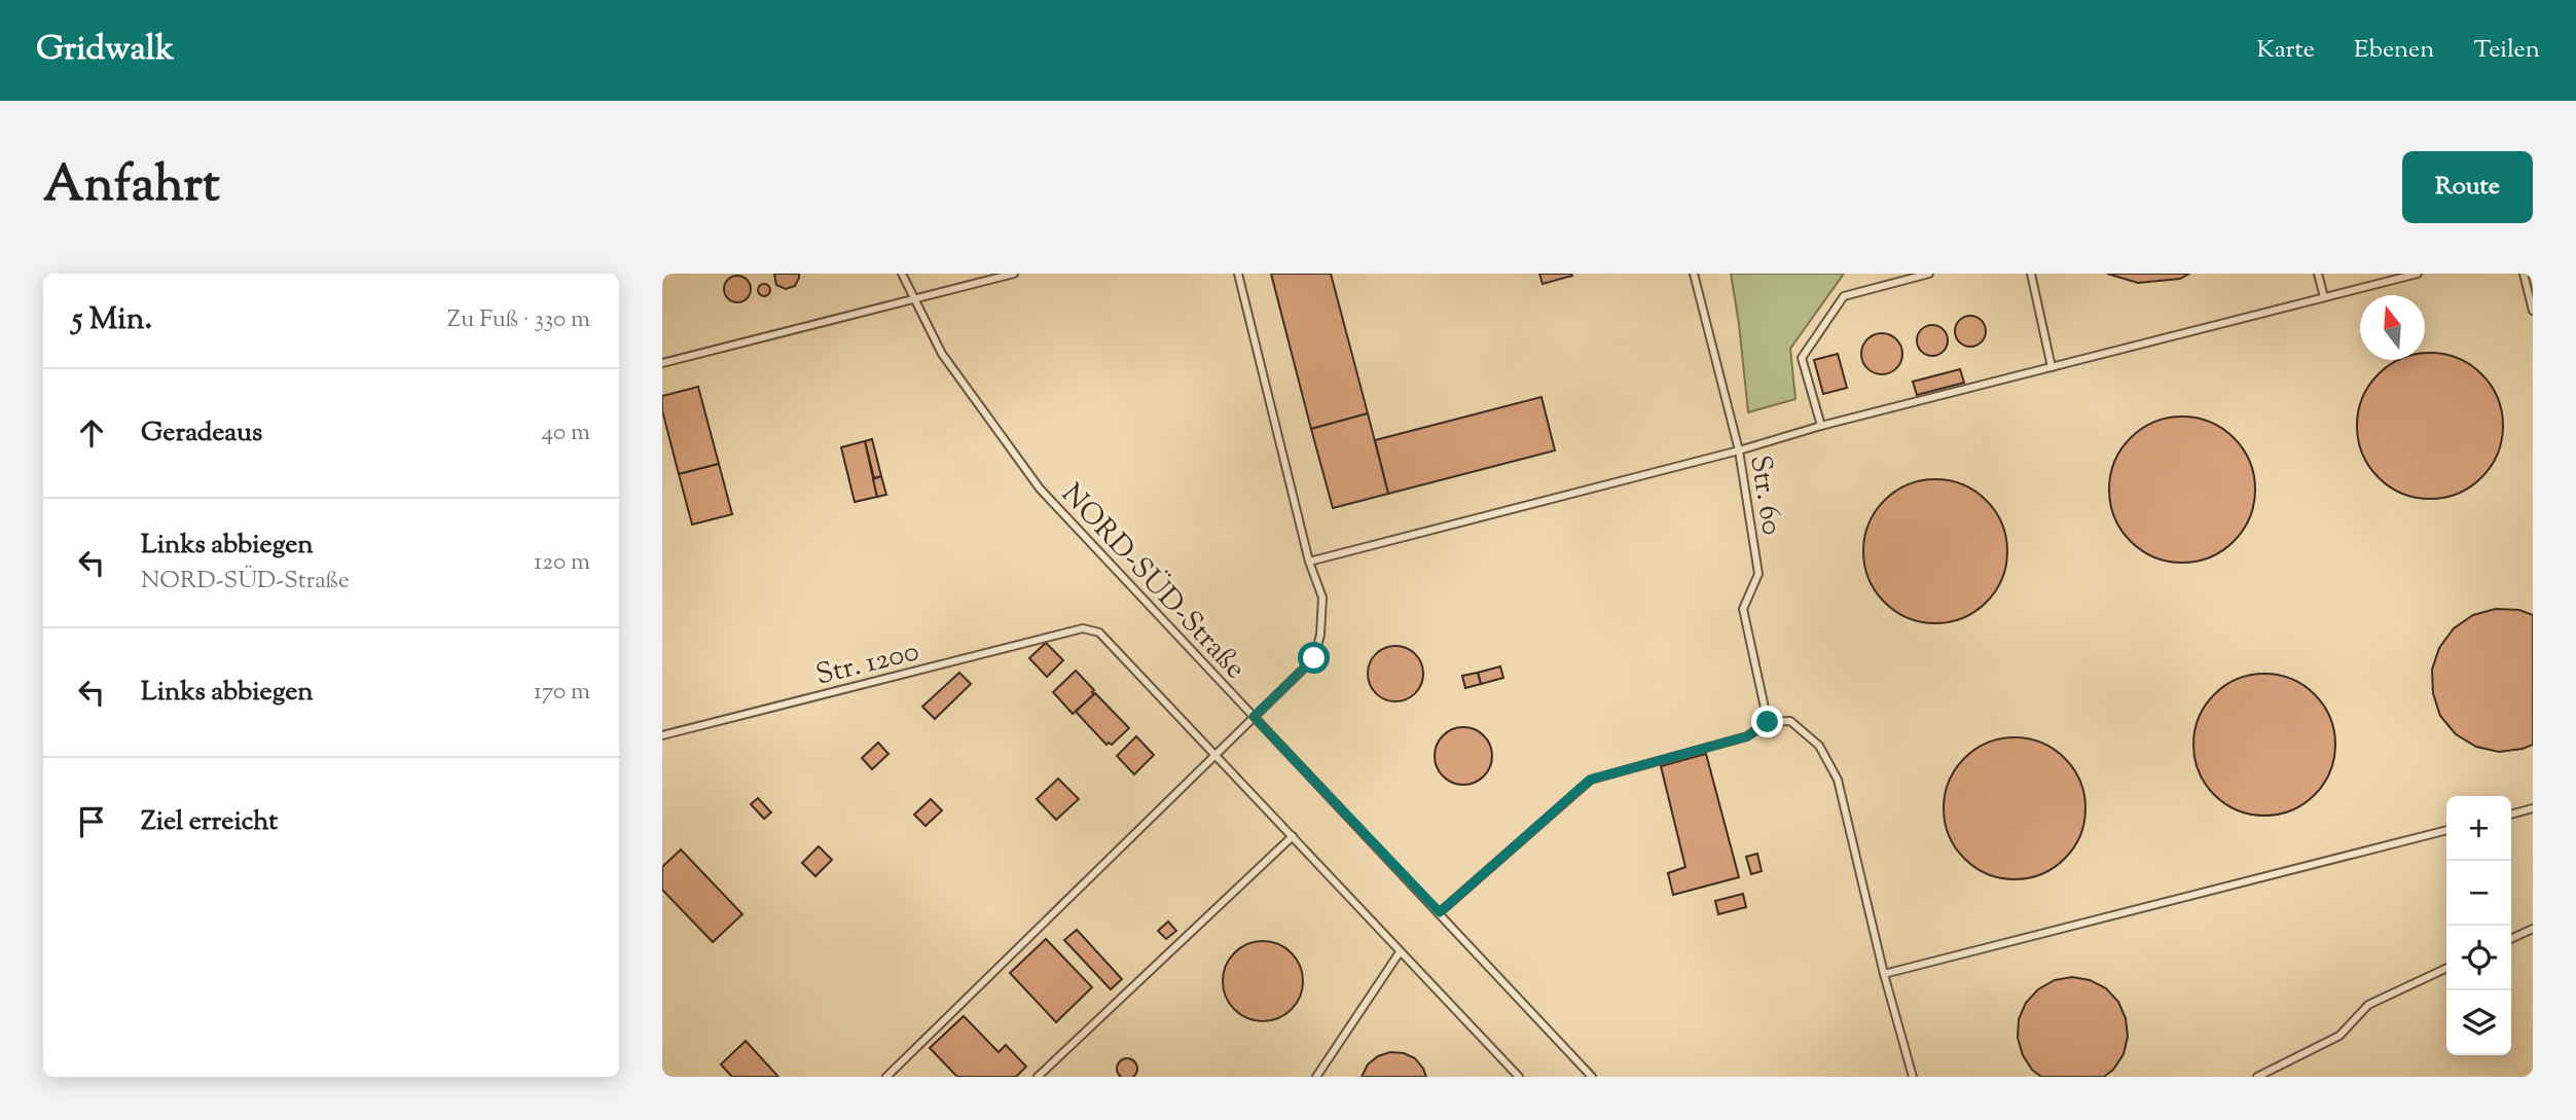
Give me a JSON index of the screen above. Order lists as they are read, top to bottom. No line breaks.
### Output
{"streets":{"lane":["Str. 60","NORD-SÜD-Straße","Str. 1200"]},"north":"top","page":{"header":"Gridwalk","nav":["Karte","Ebenen","Teilen"],"title":"Anfahrt","buttons":"Route","heading":["5 Min.","Zu Fuß · 330 m"],"list":[["Geradeaus","40 m"],["Links abbiegen","NORD-SÜD-Straße","120 m"],["Links abbiegen","170 m"],"Ziel erreicht"],"map_buttons":["+","−"]}}
